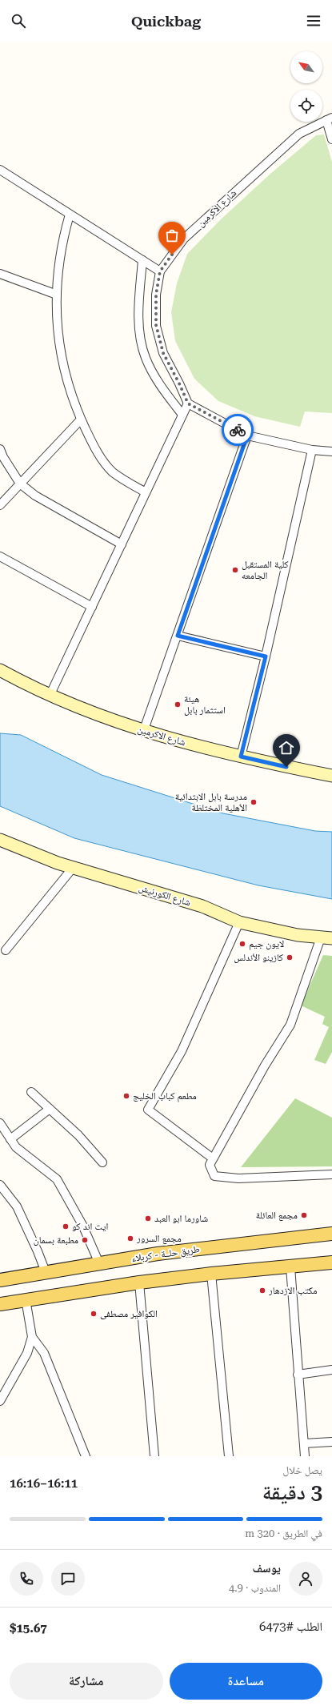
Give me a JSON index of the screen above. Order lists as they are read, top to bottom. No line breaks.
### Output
{"streets":{"main road":["طريق حلــة - كربلاء"],"street":["شارع الاكرمين","شارع الكورنيش"]},"places":["كلية المستقبل الجامعه","هيئة استثمار بابل","مدرسة بابل الابتدائية الأهلية المختلطة","لايون جيم","كازينو الأندلس","مطعم كباب الخليج","مجمع العائلة","شاورما ابو العبد","ايت اند كو","مجمع السرور","مطبعة بسمان","مكتب الازدهار","الكوافير مصطفى"],"north":"top left","page":{"header":"Quickbag","heading":["3 دقيقة","يصل خلال","16:11–16:16"],"panel":["يوسف","المندوب · 4.9","الطلب #6473","$15.67"],"bar":"في الطريق · 320 m","buttons":["مساعدة","مشاركة"]}}
